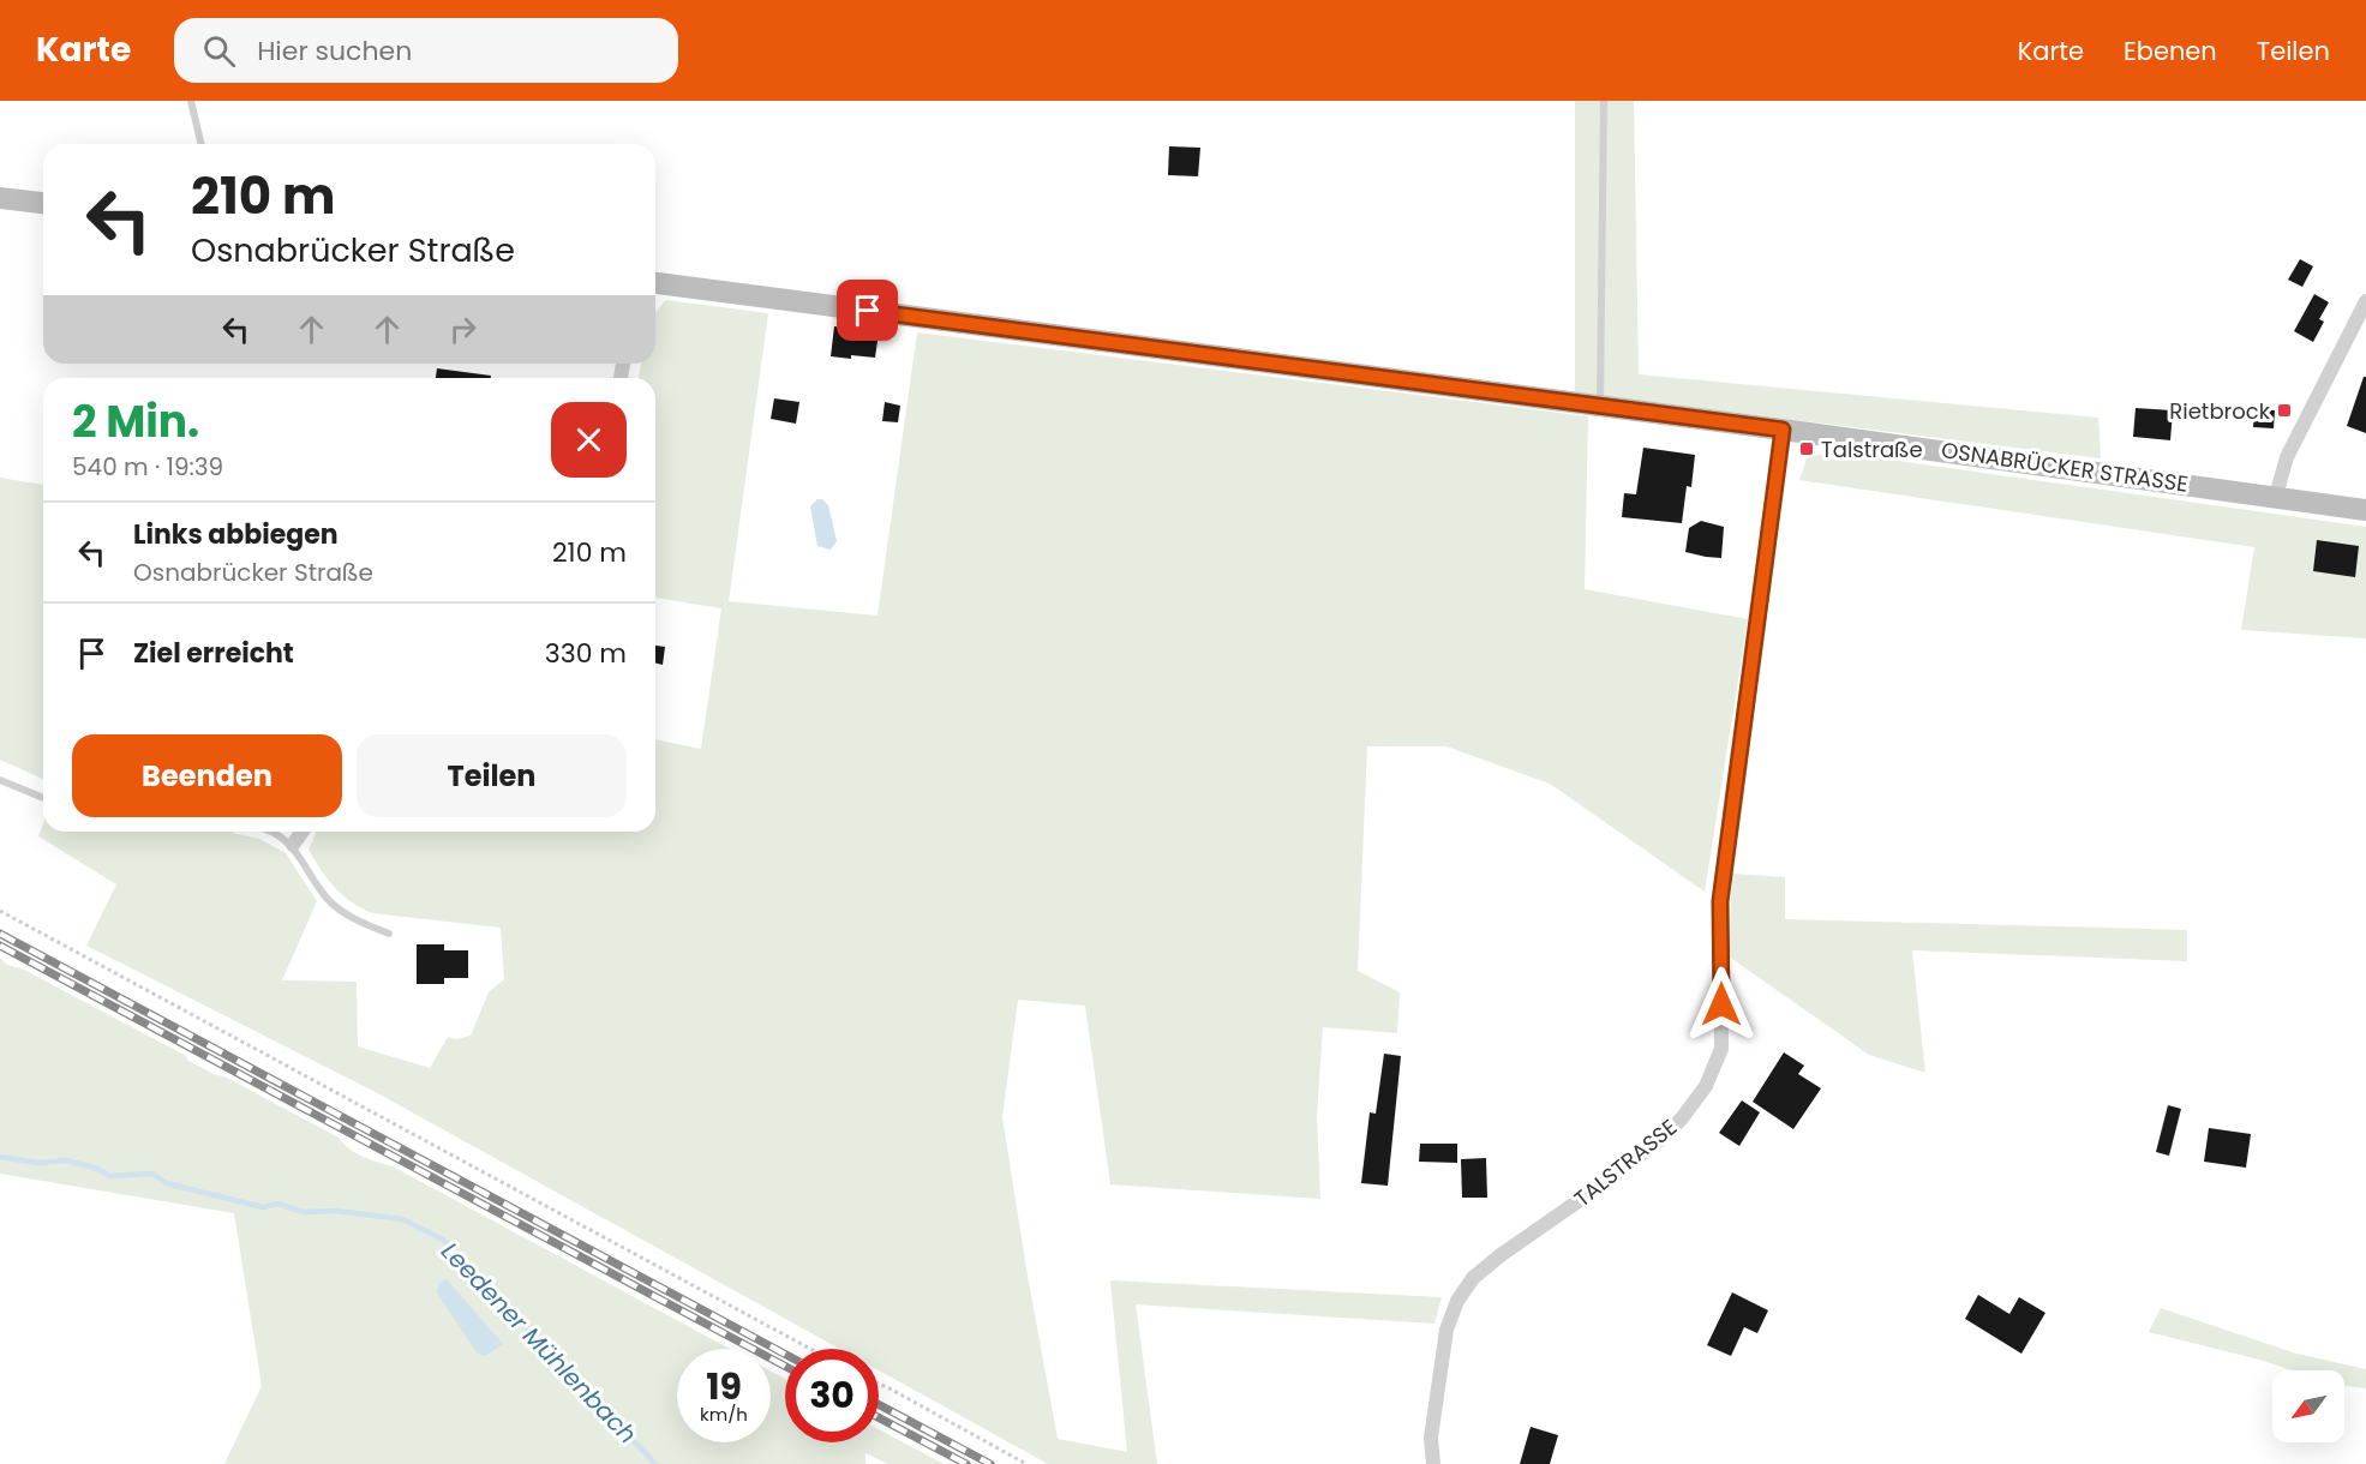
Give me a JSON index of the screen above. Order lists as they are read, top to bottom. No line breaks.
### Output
{"streets":{"main road":["OSNABRÜCKER STRASSE"],"street":["TALSTRASSE"]},"crossings":[["OSNABRÜCKER STRASSE","TALSTRASSE"]],"water":["Leedener Mühlenbach"],"places":{"transit":["Rietbrock","Talstraße"]},"north":"bottom left","page":{"header":"Karte","search":"Hier suchen","nav":["Karte","Ebenen","Teilen"],"turn":["210 m","Osnabrücker Straße"],"heading":["2 Min.","540 m · 19:39"],"list":[{"name":"Links abbiegen","note":"Osnabrücker Straße","value":"210 m"},{"name":"Ziel erreicht","value":"330 m"}],"buttons":["Beenden","Teilen"],"speed":"19 km/h","limit":"30"}}
